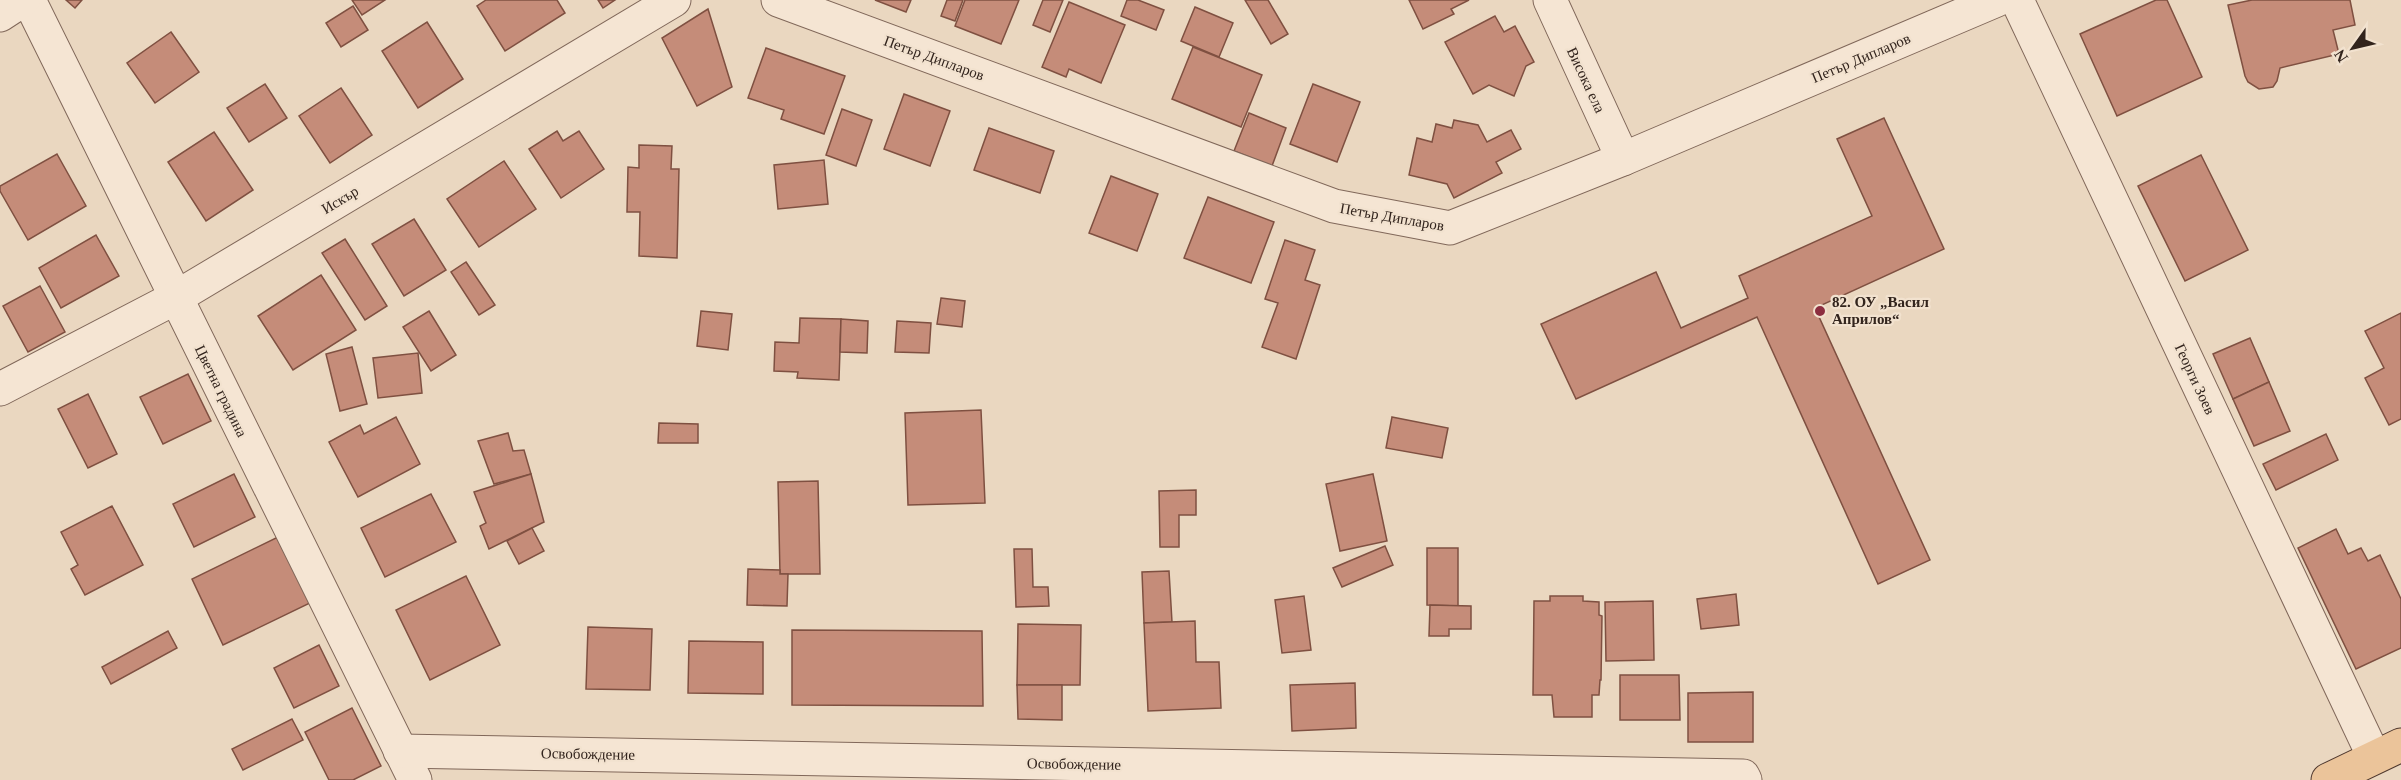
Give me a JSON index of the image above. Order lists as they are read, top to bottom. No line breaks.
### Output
{"streets":{"street":["Петър Дипларов","Висока ела","Искър","Георги Зоев","Цветна градина","Освобождение"]},"crossings":[["Петър Дипларов","Висока ела"],["Искър","Цветна градина"],["Цветна градина","Освобождение"]],"places":["82. ОУ „Васил Априлов“"],"north":"bottom left"}
